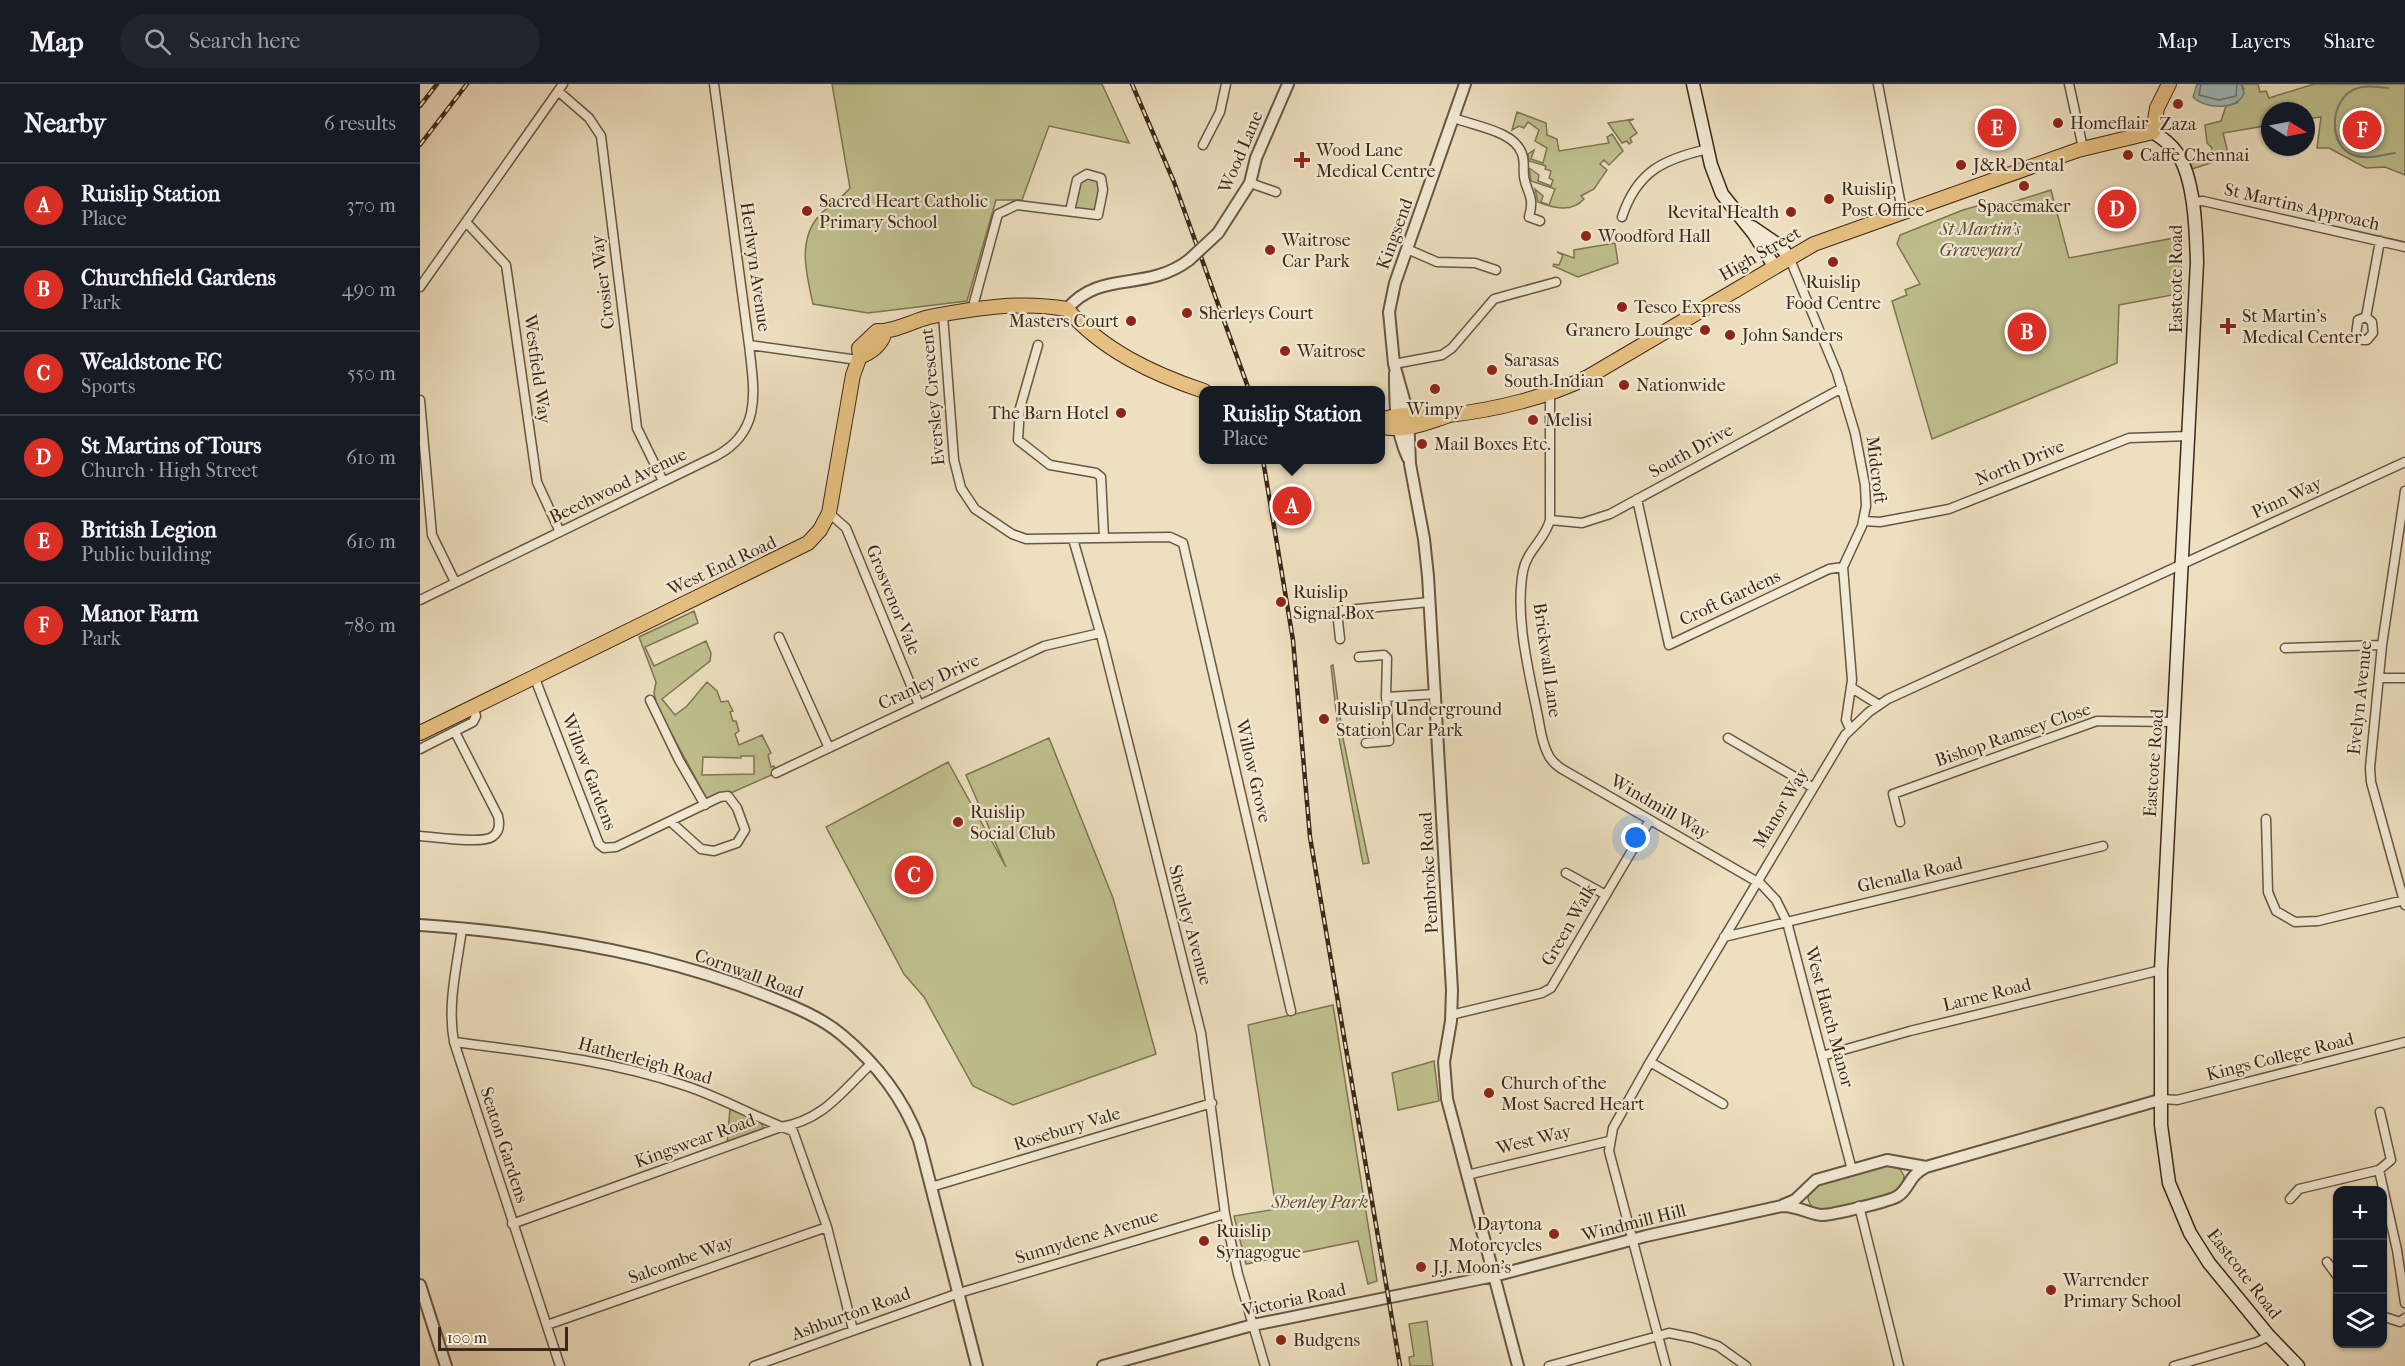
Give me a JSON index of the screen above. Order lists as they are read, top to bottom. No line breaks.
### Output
{"streets":{"main road":["High Street","Eastcote Road","West End Road"],"street":["Wood Lane","St Martins Approach","Kingsend","Herlwyn Avenue","Crosier Way","Westfield Way","Eversley Crescent","South Drive","North Drive","Midcroft","Beechwood Avenue","Pinn Way","Croft Gardens","Grosvenor Vale","Brickwall Lane","Cranley Drive","Evelyn Avenue","Bishop Ramsey Close","Willow Grove","Willow Gardens","Windmill Way","Manor Way","Pembroke Road","Glenalla Road","Shenley Avenue","Green Walk","Cornwall Road","Larne Road","West Hatch Manor","Kings College Road","Hatherleigh Road","Rosebury Vale","West Way","Kingswear Road","Seaton Gardens","Windmill Hill","Sunnydene Avenue","Salcombe Way","Victoria Road","Ashburton Road"]},"crossings":[["St Martins Approach","Eastcote Road"],["Kingsend","High Street"],["Kingsend","Pembroke Road"],["High Street","Eastcote Road"],["High Street","Midcroft"],["High Street","Pembroke Road"],["Herlwyn Avenue","Beechwood Avenue"],["Herlwyn Avenue","West End Road"],["Eastcote Road","North Drive"],["Eastcote Road","Pinn Way"],["Eastcote Road","Bishop Ramsey Close"],["Eastcote Road","Manor Way"],["Eastcote Road","Larne Road"],["Eastcote Road","Kings College Road"],["Eastcote Road","Windmill Hill"],["Crosier Way","Beechwood Avenue"],["Westfield Way","Beechwood Avenue"],["Eversley Crescent","Willow Grove"],["Eversley Crescent","Shenley Avenue"],["South Drive","Midcroft"],["South Drive","Croft Gardens"],["South Drive","Brickwall Lane"],["North Drive","Midcroft"],["Midcroft","Croft Gardens"],["Midcroft","Manor Way"],["Pinn Way","Manor Way"],["West End Road","Grosvenor Vale"],["West End Road","Willow Gardens"],["Grosvenor Vale","Cranley Drive"],["Brickwall Lane","Windmill Way"],["Cranley Drive","Shenley Avenue"],["Windmill Way","Manor Way"],["Windmill Way","Green Walk"],["Windmill Way","West Hatch Manor"],["Manor Way","Glenalla Road"],["Manor Way","West Hatch Manor"],["Manor Way","West Way"],["Pembroke Road","Green Walk"],["Pembroke Road","West Way"],["Pembroke Road","Windmill Hill"],["Pembroke Road","Victoria Road"],["Glenalla Road","West Hatch Manor"],["Shenley Avenue","Rosebury Vale"],["Shenley Avenue","Sunnydene Avenue"],["Shenley Avenue","Victoria Road"],["Cornwall Road","Rosebury Vale"],["Cornwall Road","Kingswear Road"],["Cornwall Road","Seaton Gardens"],["Cornwall Road","Sunnydene Avenue"],["Cornwall Road","Ashburton Road"],["Larne Road","West Hatch Manor"],["West Hatch Manor","Windmill Hill"],["Kings College Road","Windmill Hill"],["Hatherleigh Road","Kingswear Road"],["Hatherleigh Road","Seaton Gardens"],["Hatherleigh Road","Salcombe Way"],["Hatherleigh Road","Ashburton Road"],["Kingswear Road","Seaton Gardens"],["Seaton Gardens","Salcombe Way"],["Windmill Hill","Victoria Road"],["Sunnydene Avenue","Ashburton Road"]],"parks":["St Martin's Graveyard","Shenley Park"],"places":{"other":["Zaza","Homeflair","Caffe Chennai","J&R Dental","Spacemaker","Ruislip Post Office","Sacred Heart Catholic Primary School","Revital Health","Woodford Hall","Waitrose Car Park","Ruislip Food Centre","Tesco Express","Sherleys Court","Masters Court","Granero Lounge","John Sanders","Waitrose","Sarasas South Indian","Nationwide","Wimpy","The Barn Hotel","Melisi","Mail Boxes Etc.","Ruislip Signal Box","Ruislip Underground Station Car Park","Ruislip Social Club","Church of the Most Sacred Heart","Daytona Motorcycles","Ruislip Synagogue","J.J. Moon's","Warrender Primary School","Budgens"],"health":["Wood Lane Medical Centre","St Martin's Medical Center"]},"scale_bar":"100 m","north":"right","page":{"header":"Map","search":"Search here","nav":["Map","Layers","Share"],"heading":["Nearby","6 results"],"pins":["E","F","D","B","A","C"],"list":[{"mark":"A","name":"Ruislip Station","note":"Place","value":"370 m"},{"mark":"B","name":"Churchfield Gardens","note":"Park","value":"490 m"},{"mark":"C","name":"Wealdstone FC","note":"Sports","value":"550 m"},{"mark":"D","name":"St Martins of Tours","note":"Church · High Street","value":"610 m"},{"mark":"E","name":"British Legion","note":"Public building","value":"610 m"},{"mark":"F","name":"Manor Farm","note":"Park","value":"780 m"}],"popup":["Ruislip Station","Place"],"map_buttons":["+","−"],"scale":"100 m"}}
